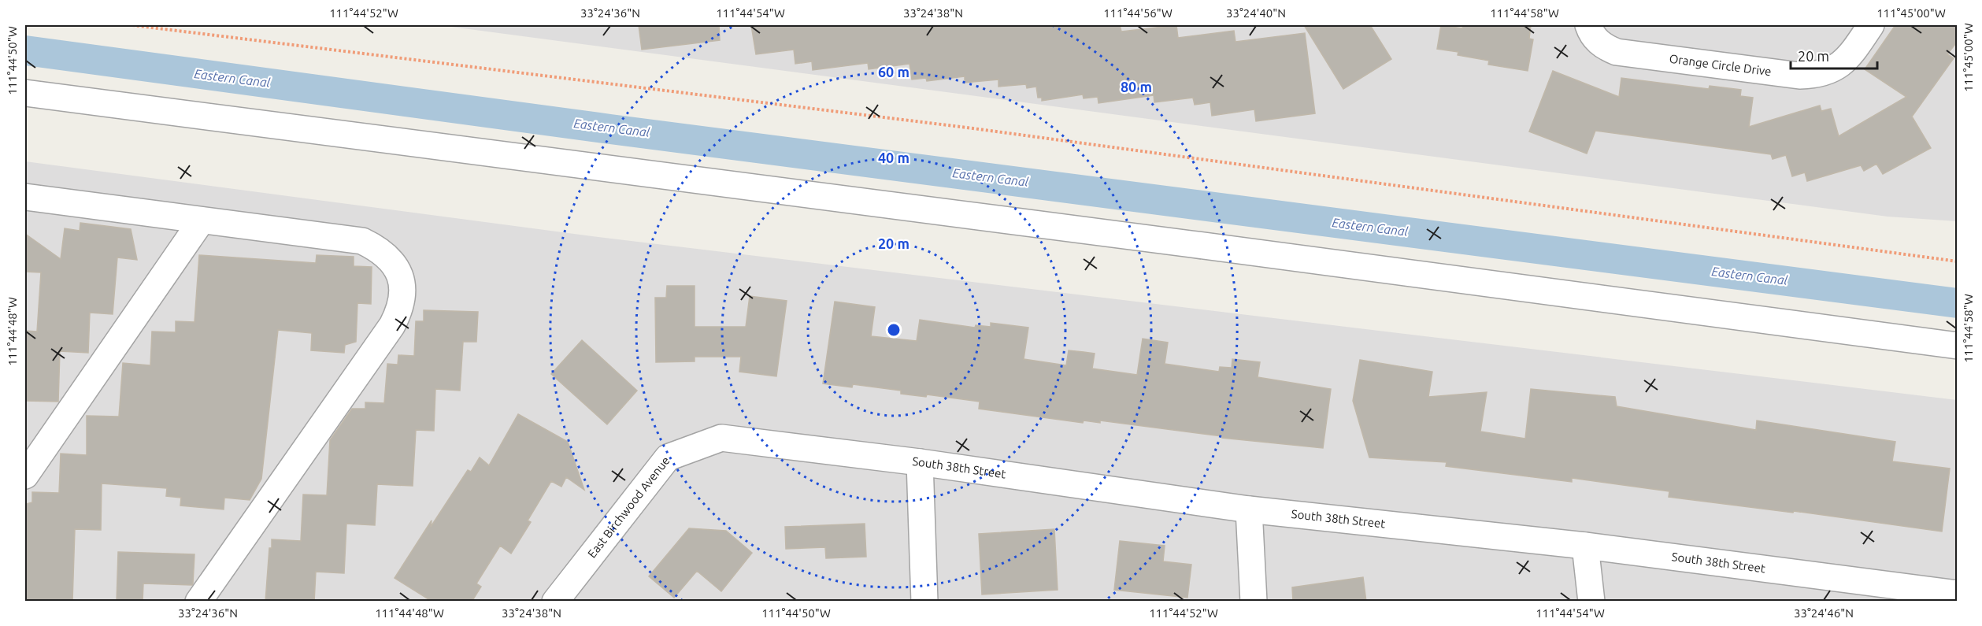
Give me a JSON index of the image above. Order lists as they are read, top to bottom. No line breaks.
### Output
{"streets":{"street":["Orange Circle Drive","South 38th Street","East Birchwood Avenue"]},"crossings":[["South 38th Street","East Birchwood Avenue"]],"water":["Eastern Canal"],"scale_bar":"20 m","coordinates":["111°44'52\"W","33°24'36\"N","111°44'54\"W","33°24'38\"N","111°44'56\"W","33°24'40\"N","111°44'58\"W","111°45'00\"W","111°44'50\"W","111°44'48\"W","33°24'46\"N"],"rings":["60 m","80 m","40 m","20 m"]}
